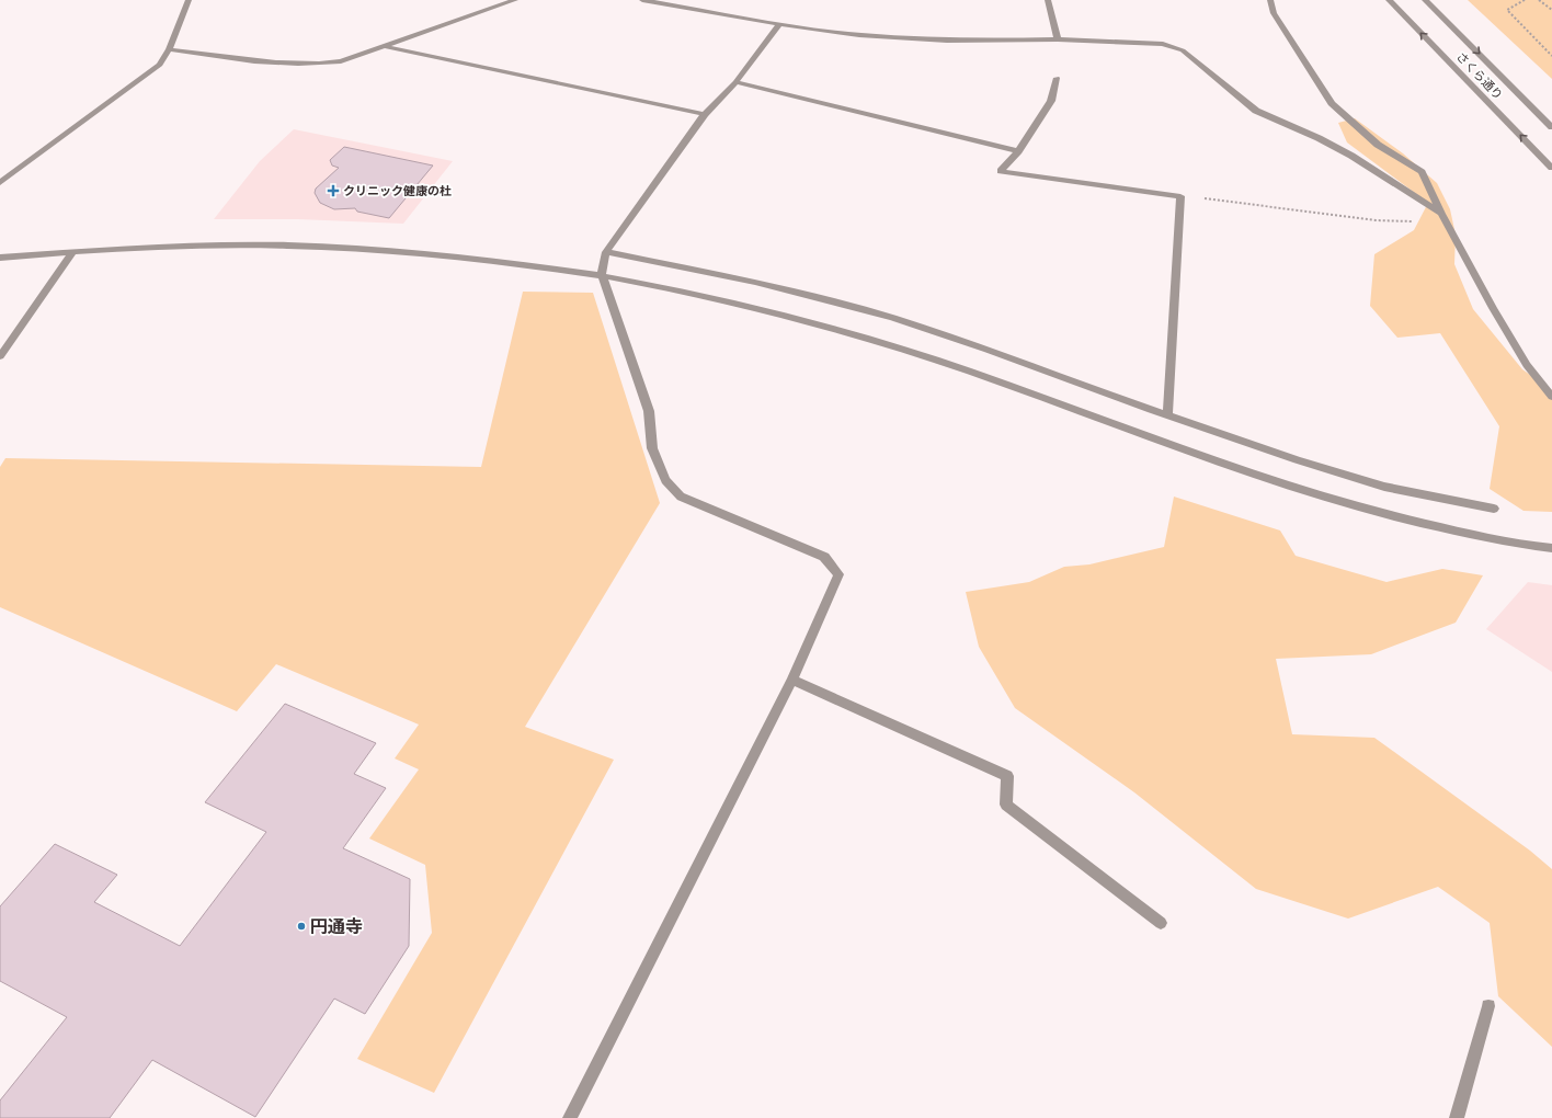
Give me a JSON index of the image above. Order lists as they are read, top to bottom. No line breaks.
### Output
{"streets":{"street":["さくら通り"]},"places":{"health":["クリニック健康の杜"],"other":["円通寺"]}}
